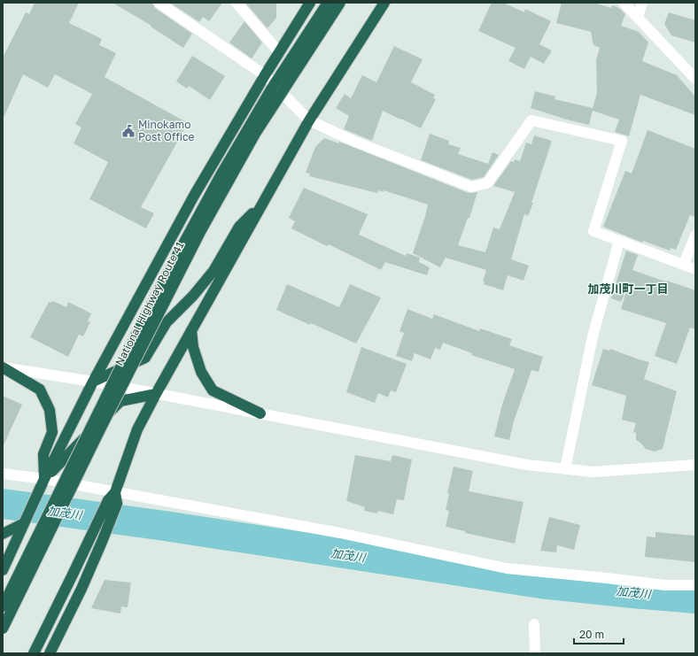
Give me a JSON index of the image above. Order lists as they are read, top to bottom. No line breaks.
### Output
{"streets":{"highway":["National Highway Route 41"]},"districts":["加茂川町一丁目"],"water":["加茂川"],"places":{"public building":["Minokamo Post Office"]},"scale_bar":"20 m"}
